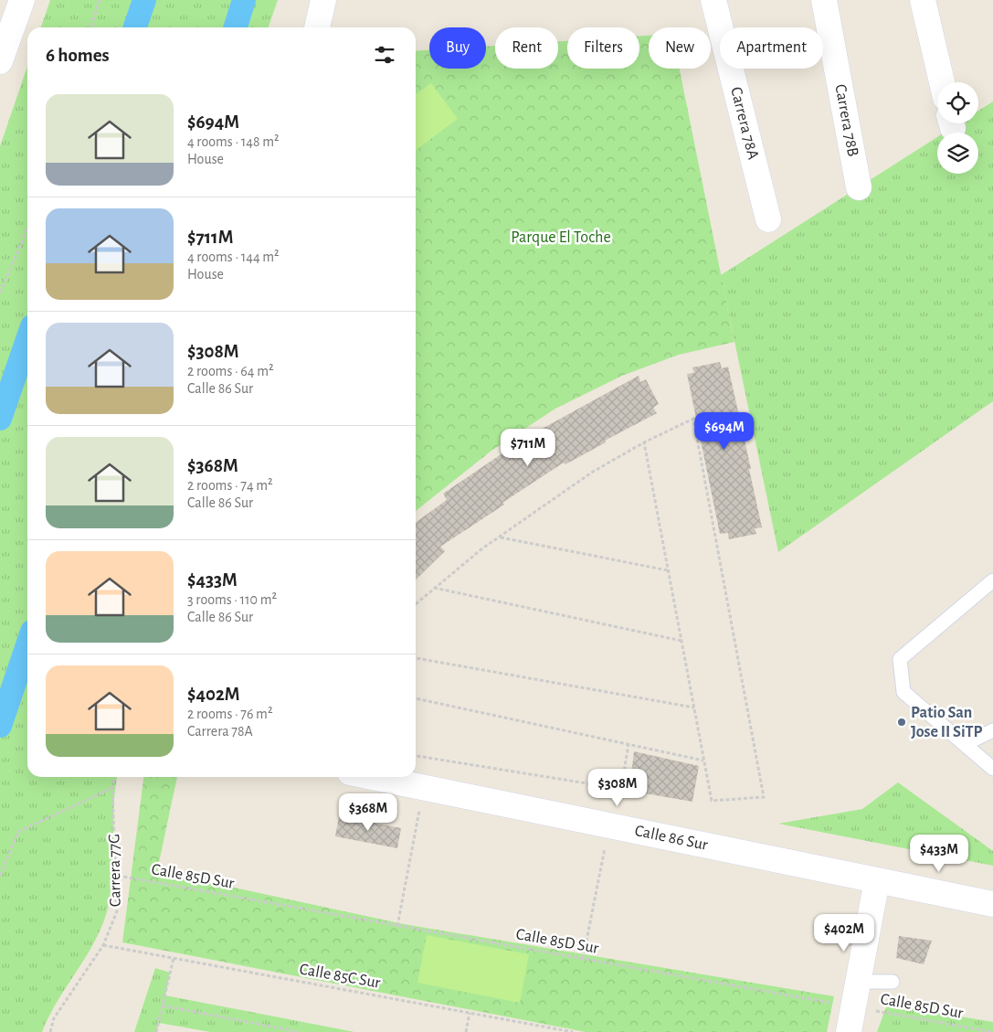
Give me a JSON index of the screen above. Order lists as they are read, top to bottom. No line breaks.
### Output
{"streets":{"street":["Carrera 78B","Carrera 78A","Calle 86 Sur"],"path":["Carrera 77G","Calle 85D Sur","Calle 85C Sur"]},"crossings":[["Carrera 77G","Calle 85D Sur"],["Carrera 77G","Calle 85C Sur"]],"parks":["Parque El Toche"],"places":["Patio San Jose II SiTP"],"page":{"chip":["Buy","Rent","Filters","New","Apartment"],"heading":"6 homes","list":[{"name":"$694M","note":"4 rooms · 148 m² · House"},{"name":"$711M","note":"4 rooms · 144 m² · House"},{"name":"$308M","note":"2 rooms · 64 m² · Calle 86 Sur"},{"name":"$368M","note":"2 rooms · 74 m² · Calle 86 Sur"},{"name":"$433M","note":"3 rooms · 110 m² · Calle 86 Sur"},{"name":"$402M","note":"2 rooms · 76 m² · Carrera 78A"}],"price":["$694M","$711M","$308M","$368M","$433M","$402M"]}}
